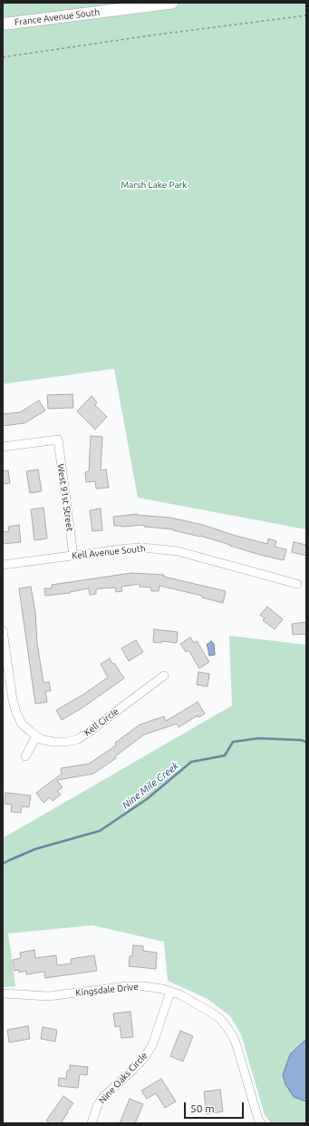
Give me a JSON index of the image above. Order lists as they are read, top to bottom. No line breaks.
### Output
{"streets":{"main road":["France Avenue South"],"street":["West 91st Street","Kell Avenue South","Kell Circle","Kingsdale Drive","Nine Oaks Circle"]},"crossings":[["West 91st Street","Kell Avenue South"],["Kingsdale Drive","Nine Oaks Circle"]],"water":["Nine Mile Creek"],"parks":["Marsh Lake Park"],"scale_bar":"50 m"}
